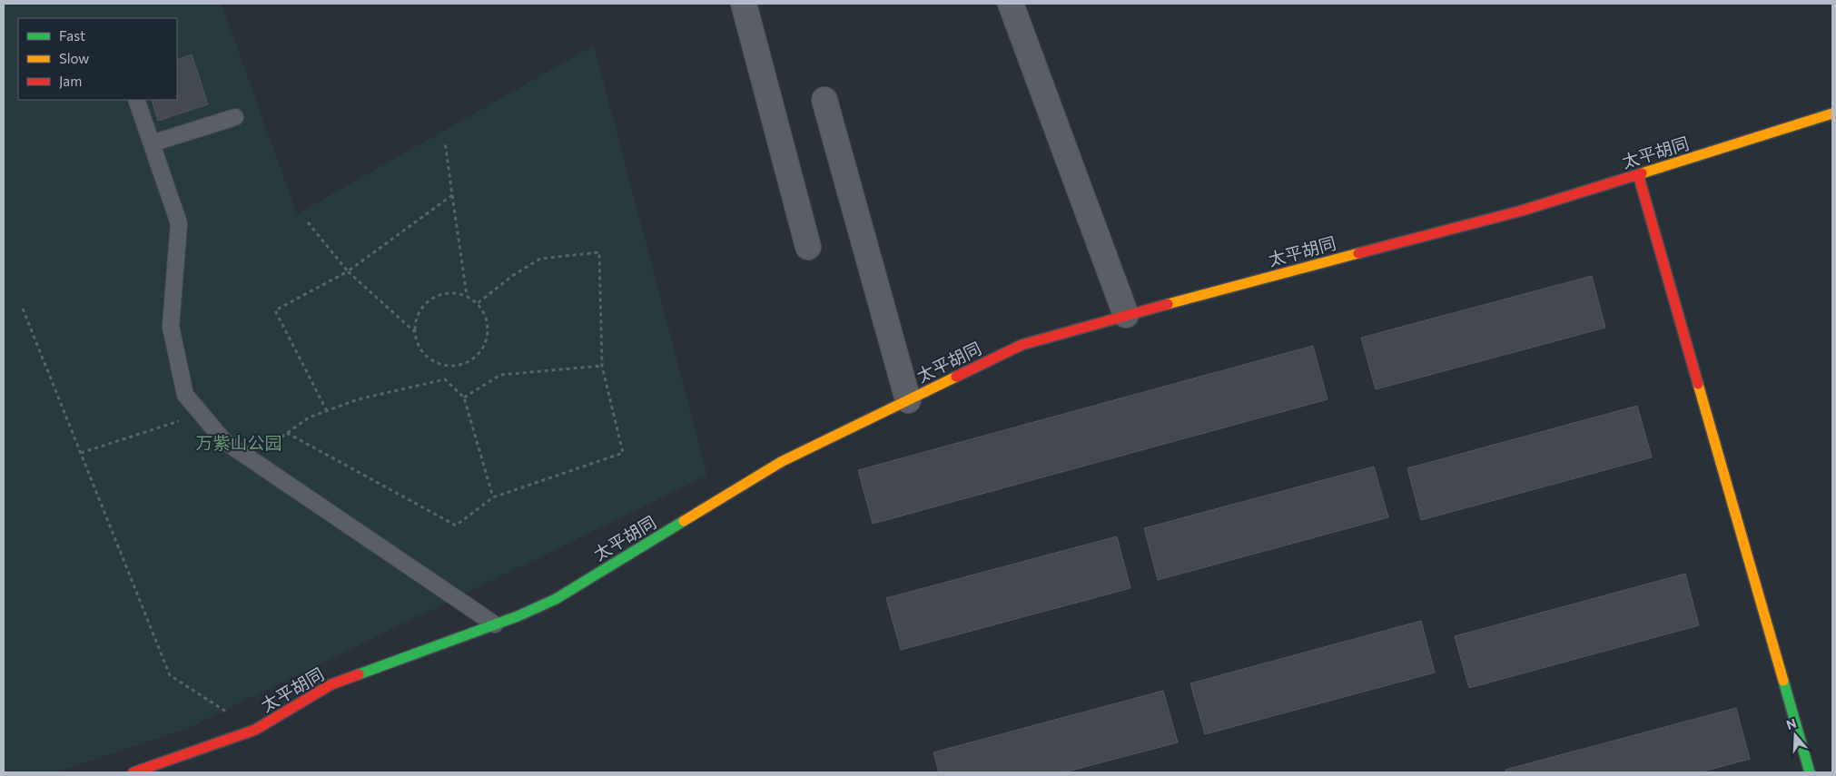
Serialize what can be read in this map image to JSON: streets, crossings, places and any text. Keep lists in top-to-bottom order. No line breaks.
{"streets":{"street":["太平胡同"]},"parks":["万紫山公园"],"legend":["Fast","Slow","Jam"],"north":"top"}
